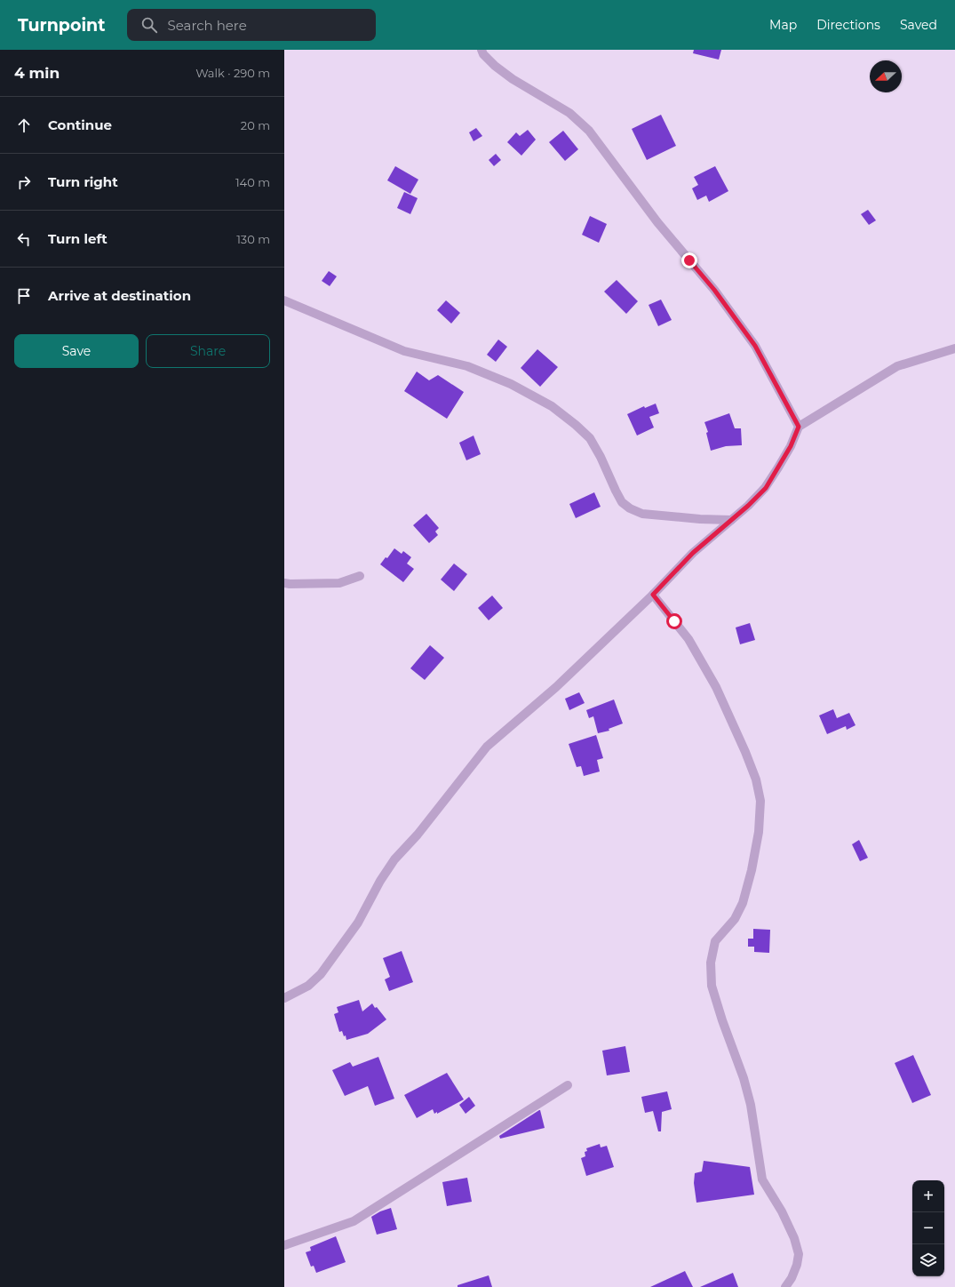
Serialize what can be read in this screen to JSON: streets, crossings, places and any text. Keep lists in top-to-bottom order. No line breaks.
{"north":"left","page":{"header":"Turnpoint","search":"Search here","nav":["Map","Directions","Saved"],"heading":["4 min","Walk · 290 m"],"list":[["Continue","20 m"],["Turn right","140 m"],["Turn left","130 m"],"Arrive at destination"],"buttons":["Save","Share"],"map_buttons":["+","−"]}}
